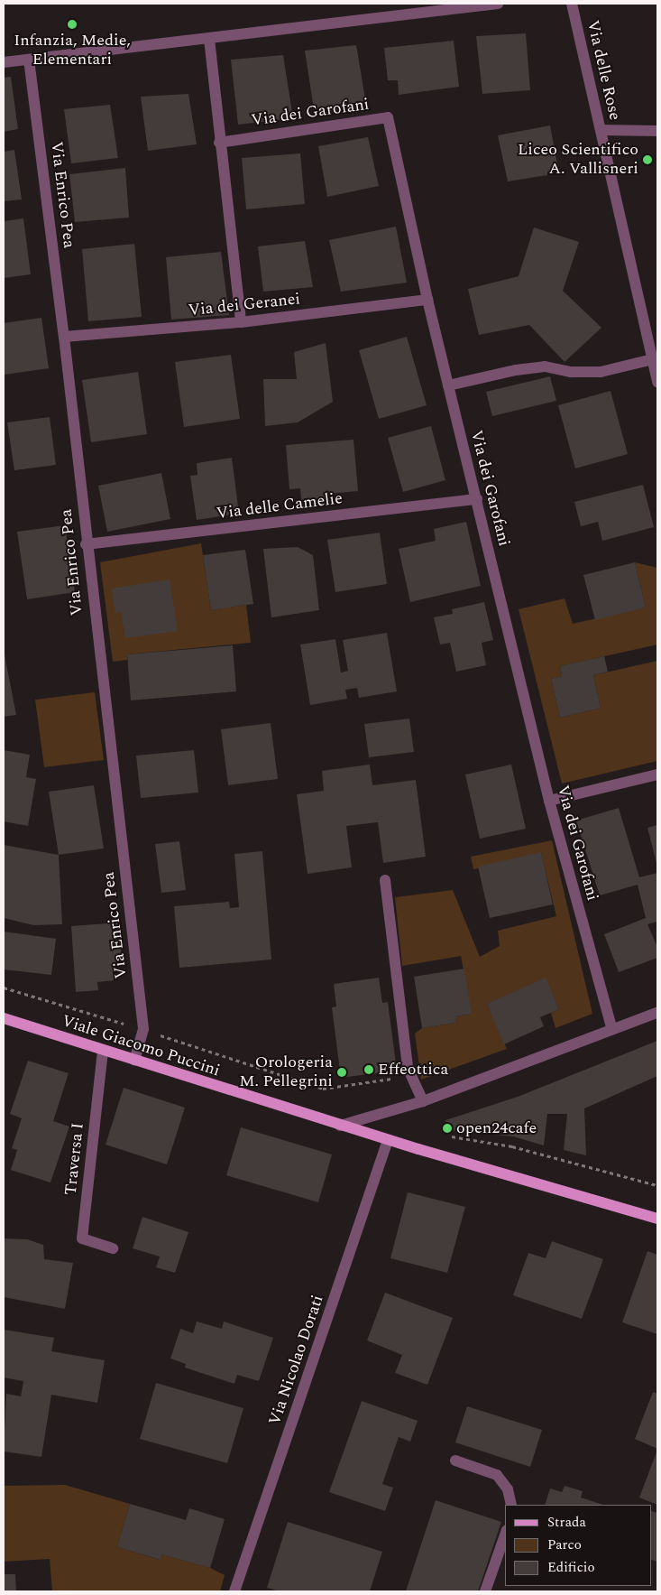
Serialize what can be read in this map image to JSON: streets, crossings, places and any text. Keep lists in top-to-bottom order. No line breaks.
{"streets":{"main road":["Viale Giacomo Puccini"],"street":["Via delle Rose","Via dei Garofani","Via Enrico Pea","Via dei Geranei","Via delle Camelie","Traversa I","Via Nicolao Dorati"]},"crossings":[["Via dei Garofani","Via dei Geranei"],["Via dei Garofani","Via delle Camelie"],["Via Enrico Pea","Via dei Geranei"],["Via Enrico Pea","Via delle Camelie"],["Via Enrico Pea","Viale Giacomo Puccini"],["Viale Giacomo Puccini","Traversa I"],["Viale Giacomo Puccini","Via Nicolao Dorati"]],"places":["Infanzia, Medie, Elementari","Liceo Scientifico A. Vallisneri","Effeottica","Orologeria M. Pellegrini","open24cafe"],"legend":["Strada","Parco","Edificio"]}
